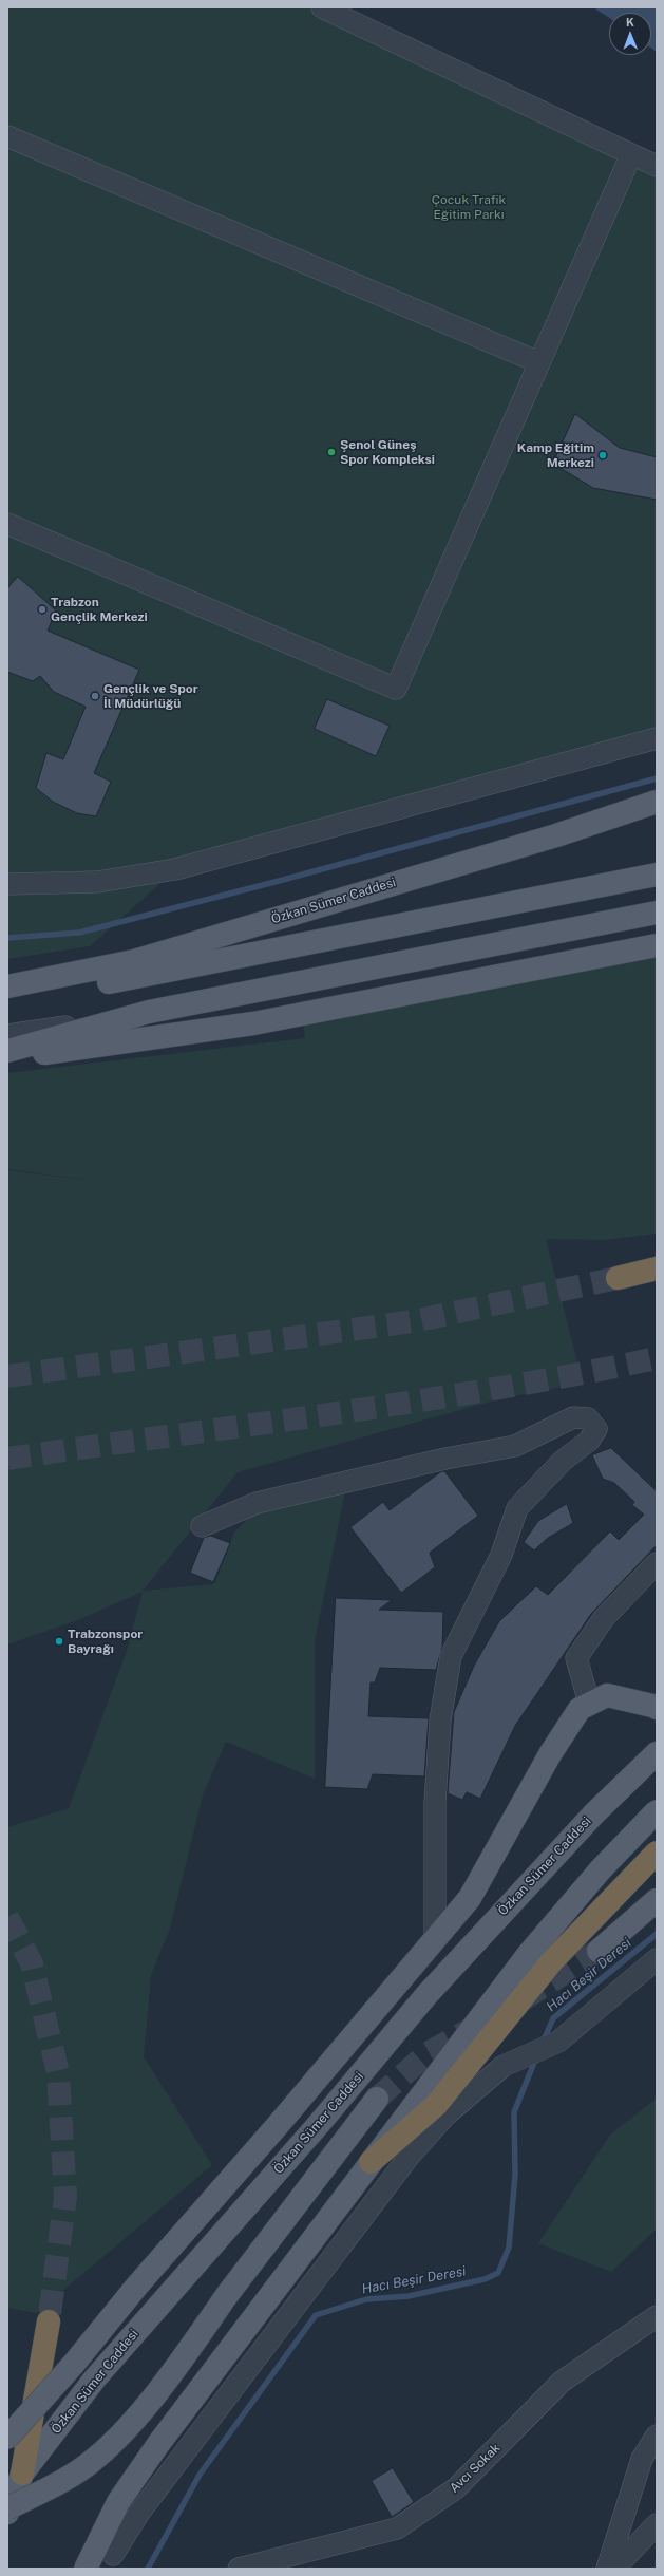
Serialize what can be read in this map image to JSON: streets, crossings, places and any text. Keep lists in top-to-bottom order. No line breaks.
{"streets":{"main road":["Özkan Sümer Caddesi"],"street":["Avcı Sokak"]},"water":["Hacı Beşir Deresi"],"parks":["Çocuk Trafik Eğitim Parkı"],"places":["Şenol Güneş Spor Kompleksi","Kamp Eğitim Merkezi","Trabzon Gençlik Merkezi","Gençlik ve Spor İl Müdürlüğü","Trabzonspor Bayrağı"],"north":"top"}
